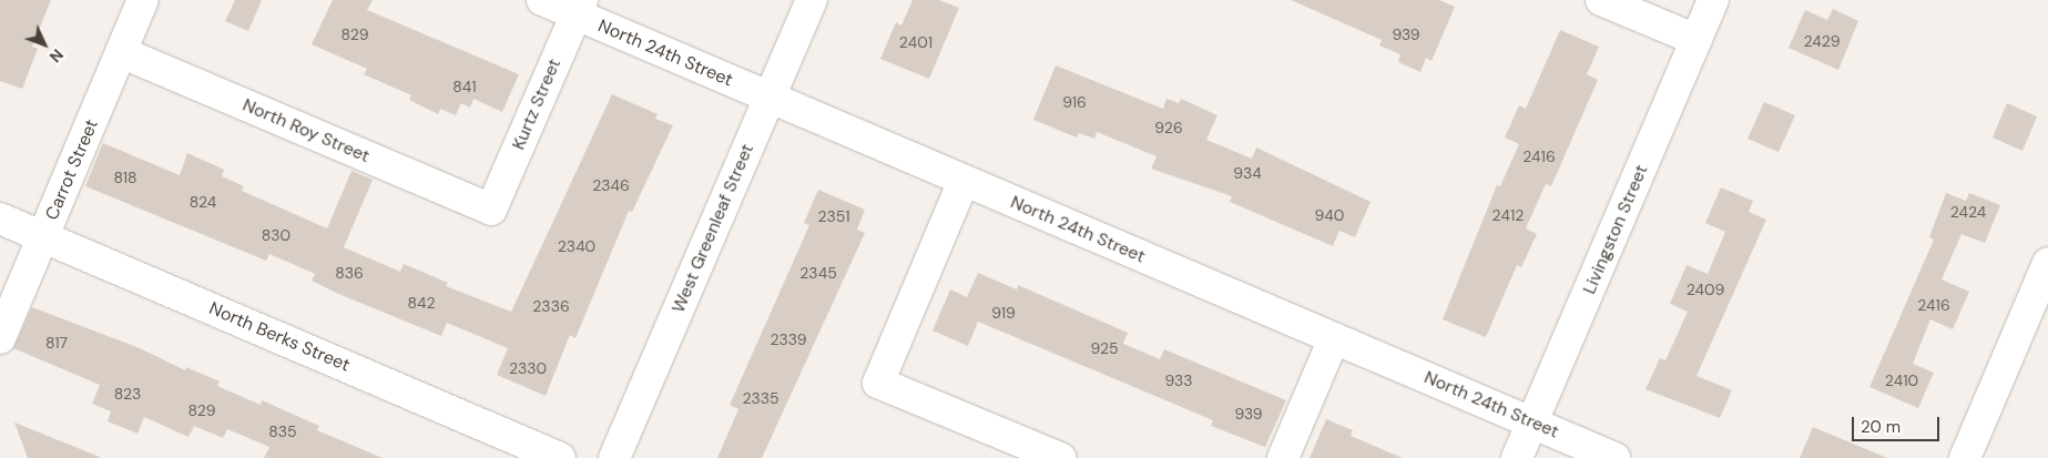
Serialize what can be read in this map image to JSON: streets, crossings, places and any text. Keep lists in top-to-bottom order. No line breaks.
{"streets":{"street":["North 24th Street","Kurtz Street","North Roy Street","Carrot Street","West Greenleaf Street","Livingston Street","North Berks Street"]},"crossings":[["North 24th Street","Kurtz Street"],["North 24th Street","West Greenleaf Street"],["North 24th Street","Livingston Street"],["Kurtz Street","North Roy Street"],["North Roy Street","Carrot Street"],["Carrot Street","North Berks Street"]],"house_numbers":["829","939","2429","2401","841","916","926","2416","934","818","2346","824","2424","940","2412","2351","830","2340","836","2345","2409","842","2416","2336","919","2339","817","925","2330","933","2410","823","2335","829","939","835"],"scale_bar":"20 m","north":"bottom right"}
